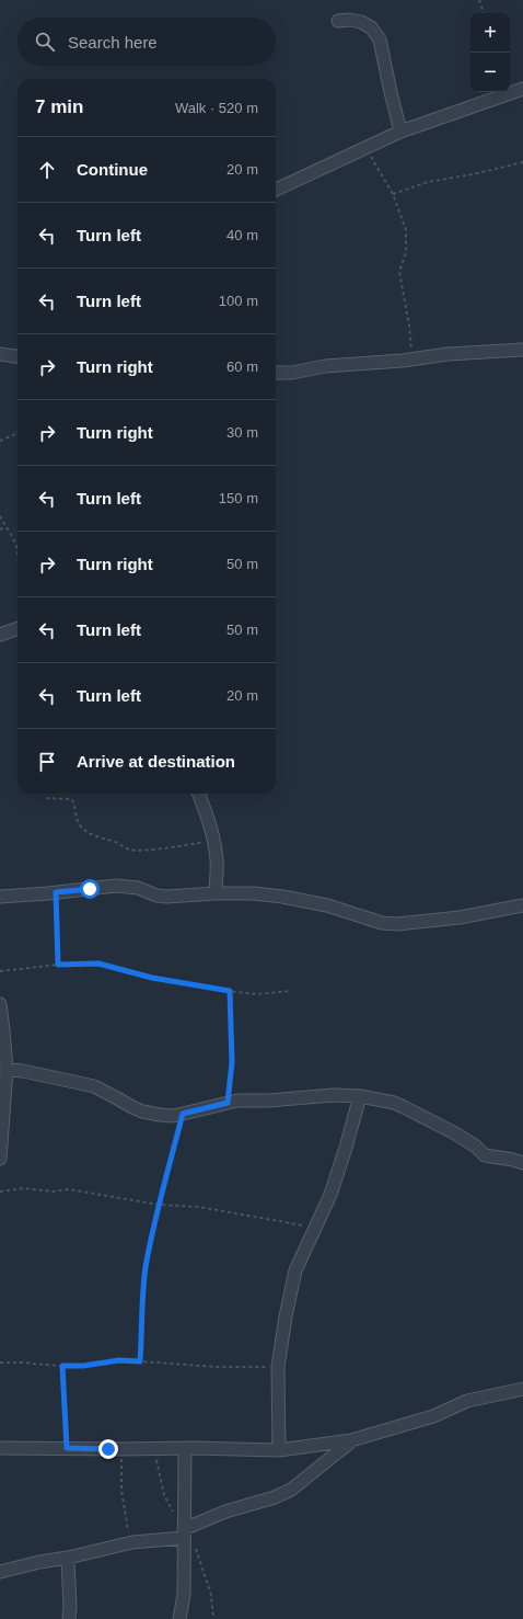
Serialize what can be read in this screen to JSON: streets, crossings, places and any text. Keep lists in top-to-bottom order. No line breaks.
{"page":{"map_buttons":["+","−"],"search":"Search here","heading":["7 min","Walk · 520 m"],"list":[["Continue","20 m"],["Turn left","40 m"],["Turn left","100 m"],["Turn right","60 m"],["Turn right","30 m"],["Turn left","150 m"],["Turn right","50 m"],["Turn left","50 m"],["Turn left","20 m"],"Arrive at destination"]}}
